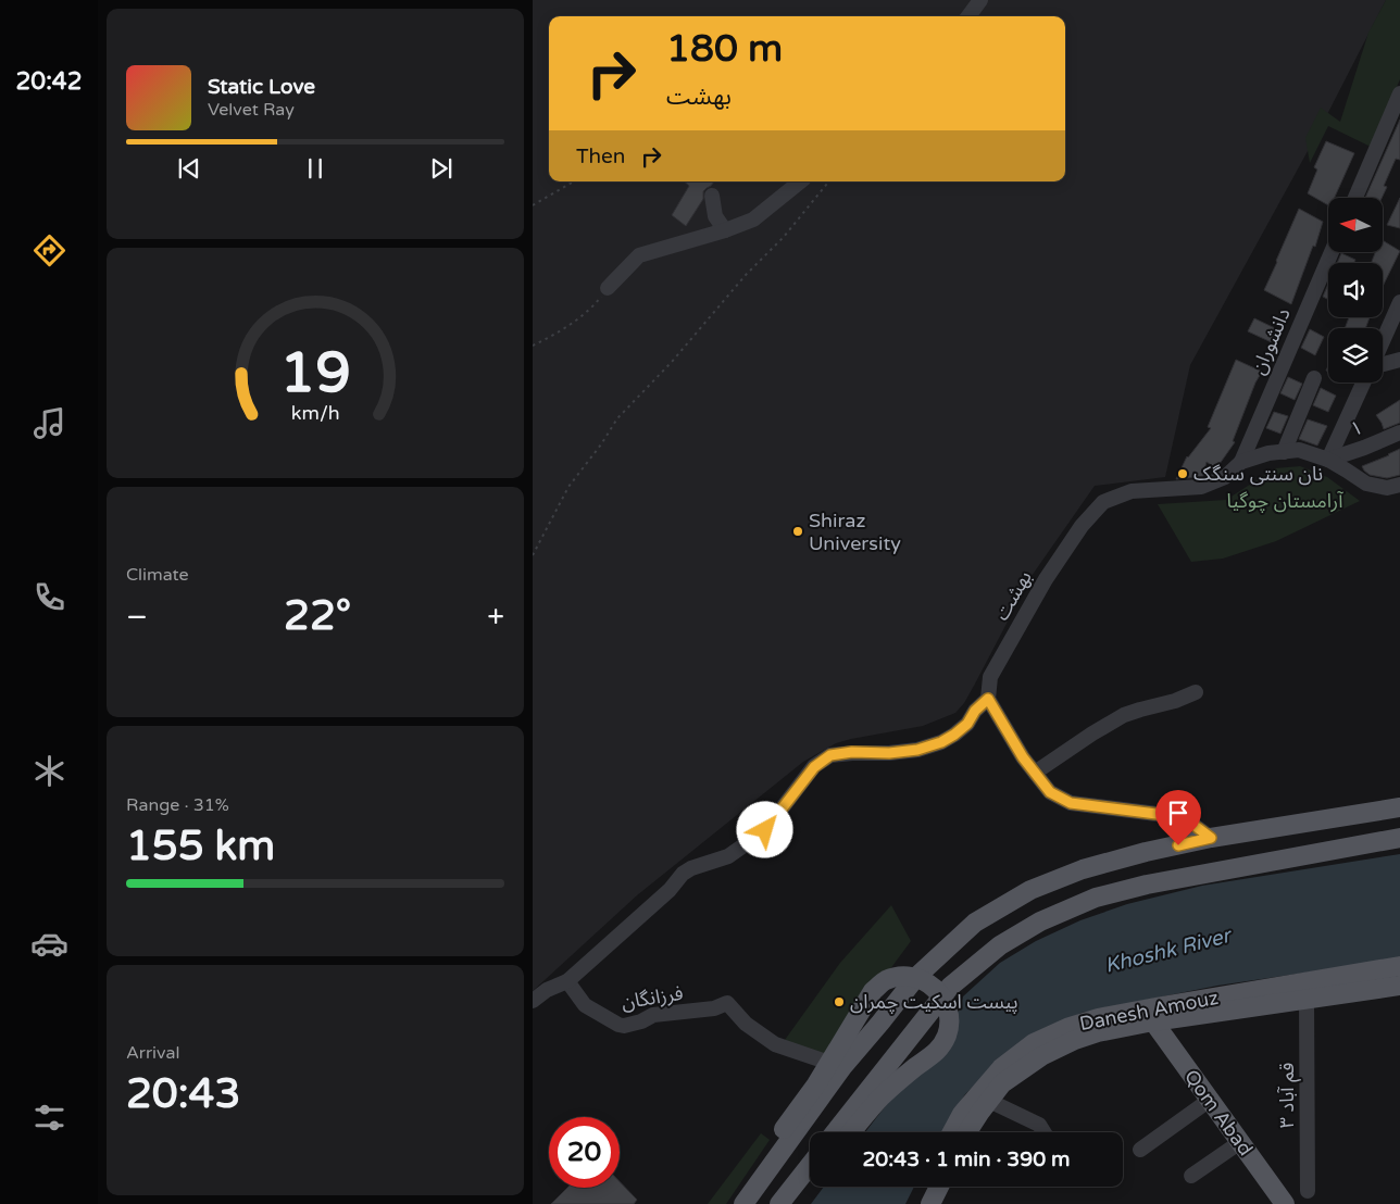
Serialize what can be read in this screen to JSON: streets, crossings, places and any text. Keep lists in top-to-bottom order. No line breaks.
{"streets":{"main road":["Danesh Amouz","Qom Abad"],"street":["دانشوران","۱","بهشت","فرزانگان","۳ قم آباد"]},"crossings":[["دانشوران","بهشت"],["۱","بهشت"],["Danesh Amouz","۳ قم آباد"],["Danesh Amouz","Qom Abad"]],"water":["Khoshk River"],"parks":["آرامستان چوگیا"],"places":["نان سنتی سنگک","Shiraz University","پیست اسکیت چمران"],"north":"left","page":{"tabs":"20:42","turn":["180 m","بهشت"],"song":["Static Love","Velvet Ray"],"then":"Then","tile":["Climate",["Range · 31%","155 km"],["Arrival","20:43"]],"heat":["−","22°","+"],"limit":"20","trip":"20:43 · 1 min · 390 m","gauge":["19","km/h"]}}
